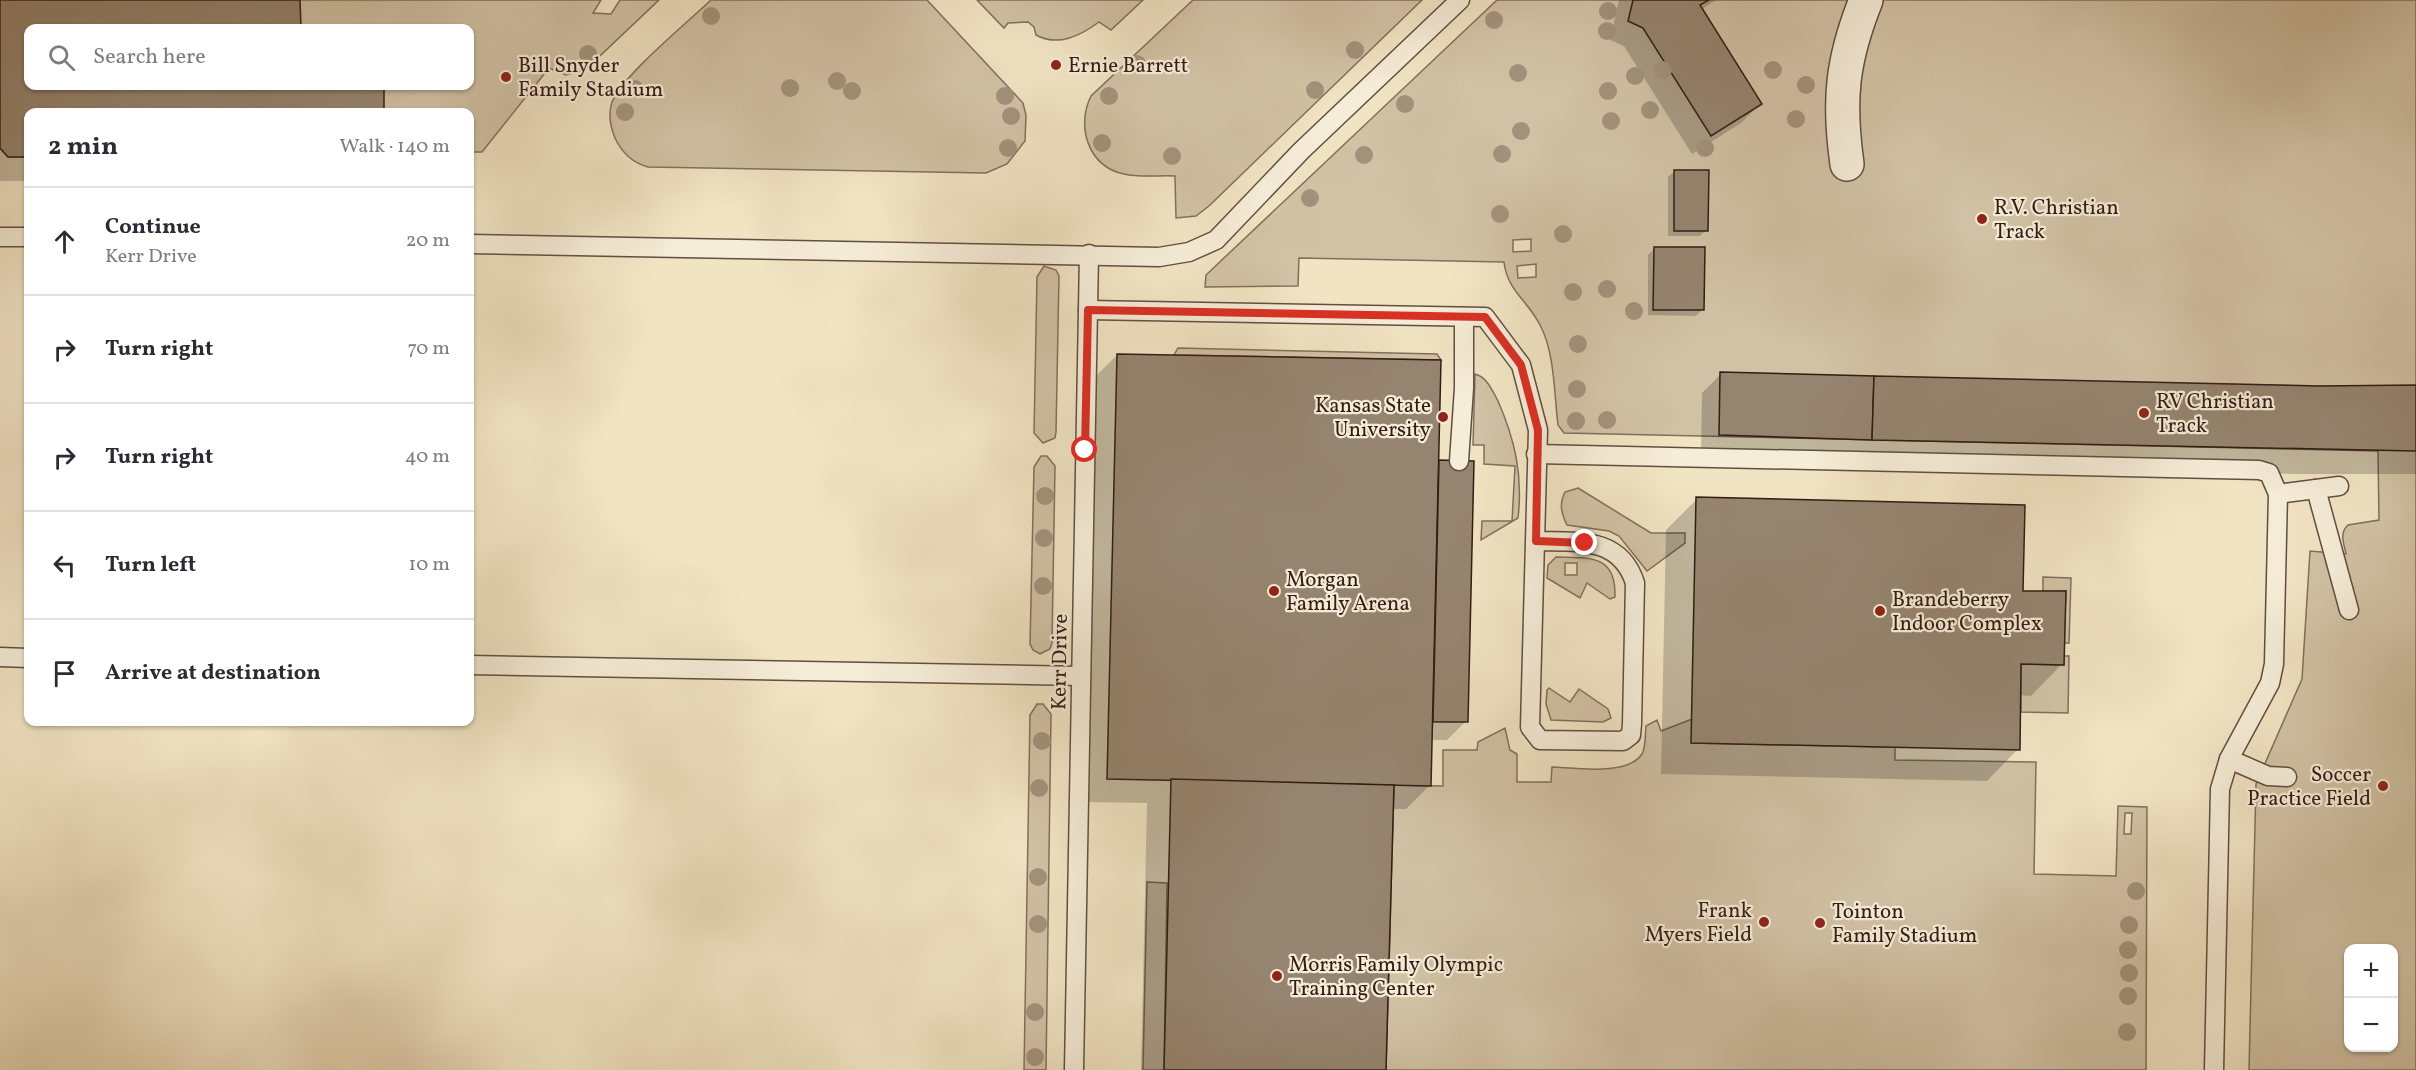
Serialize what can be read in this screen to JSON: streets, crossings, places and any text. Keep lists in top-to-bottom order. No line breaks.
{"streets":{"lane":["Kerr Drive"]},"places":["Ernie Barrett","Bill Snyder Family Stadium","R.V. Christian Track","RV Christian Track","Kansas State University","Morgan Family Arena","Brandeberry Indoor Complex","Soccer Practice Field","Frank Myers Field","Tointon Family Stadium","Morris Family Olympic Training Center"],"page":{"search":"Search here","heading":["2 min","Walk · 140 m"],"list":[["Continue","Kerr Drive","20 m"],["Turn right","70 m"],["Turn right","40 m"],["Turn left","10 m"],"Arrive at destination"],"map_buttons":["+","−"]}}
